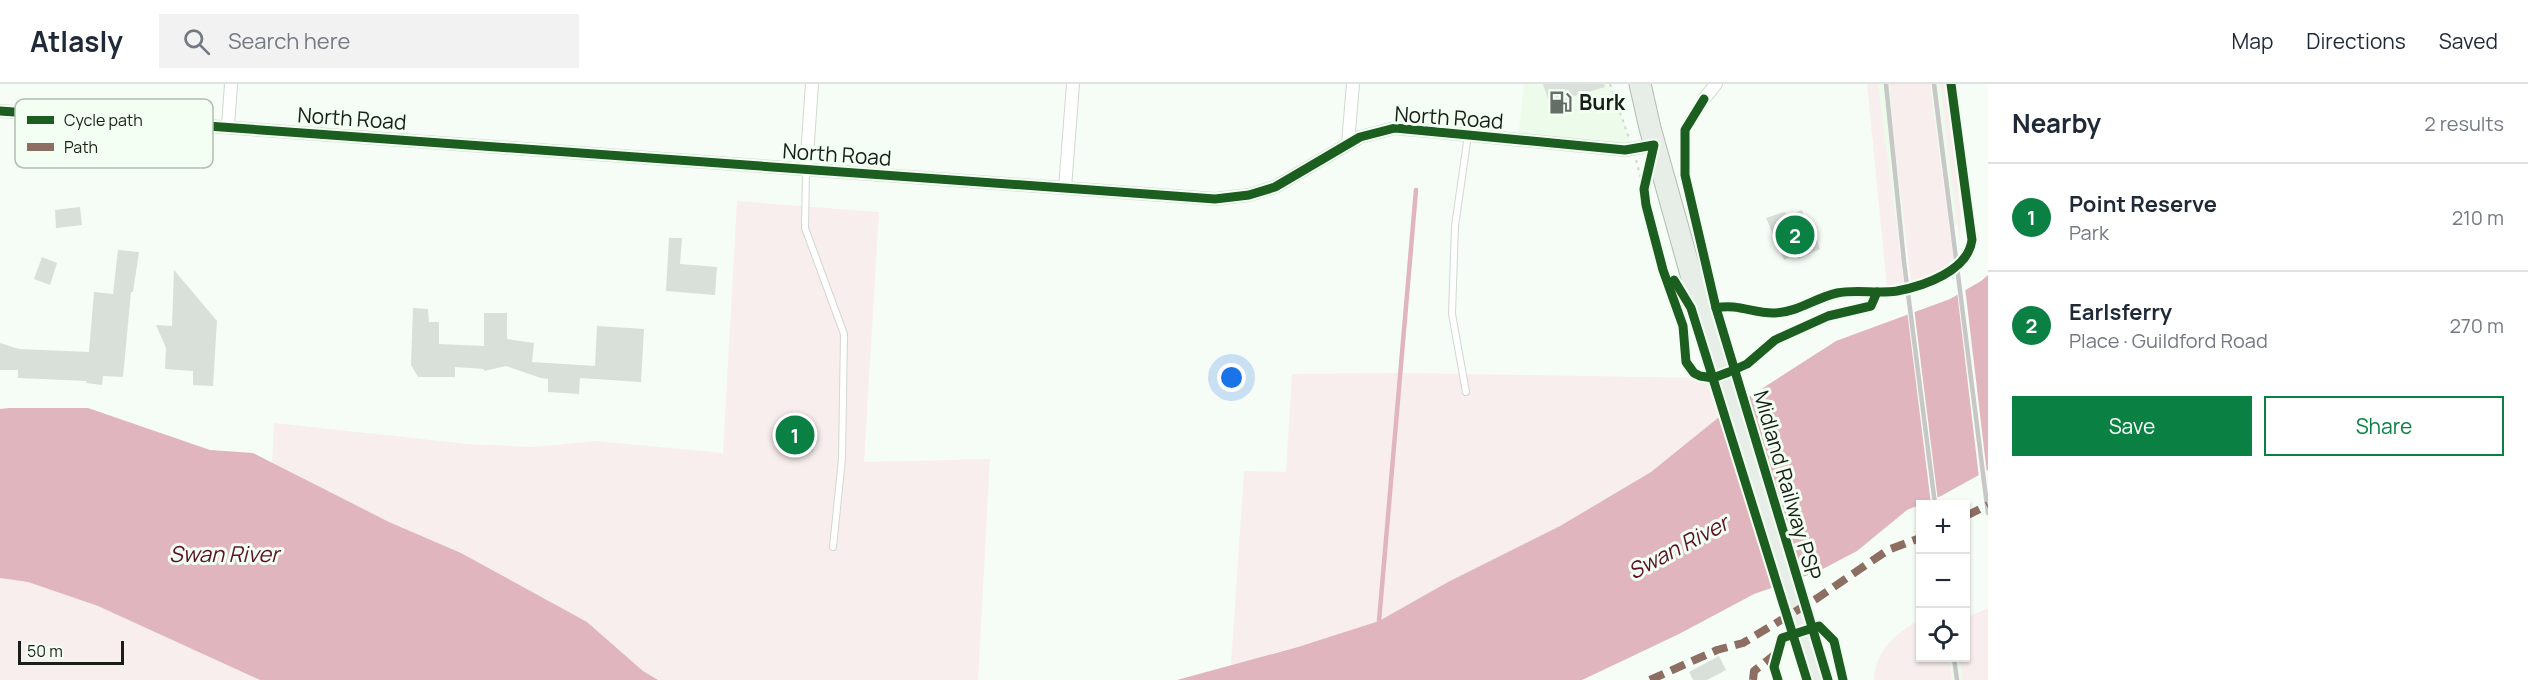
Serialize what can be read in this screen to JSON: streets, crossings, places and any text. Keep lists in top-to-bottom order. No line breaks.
{"streets":{"street":["North Road"],"cycle path":["Midland Railway PSP"]},"water":["Swan River"],"places":{"fuel station":["Burk"]},"legend":["Cycle path","Path"],"scale_bar":"50 m","page":{"header":"Atlasly","search":"Search here","nav":["Map","Directions","Saved"],"heading":["Nearby","2 results"],"list":[{"mark":"1","name":"Point Reserve","note":"Park","value":"210 m"},{"mark":"2","name":"Earlsferry","note":"Place · Guildford Road","value":"270 m"}],"pins":["2","1"],"buttons":["Save","Share"],"map_buttons":["+","−"],"scale":"50 m"}}
